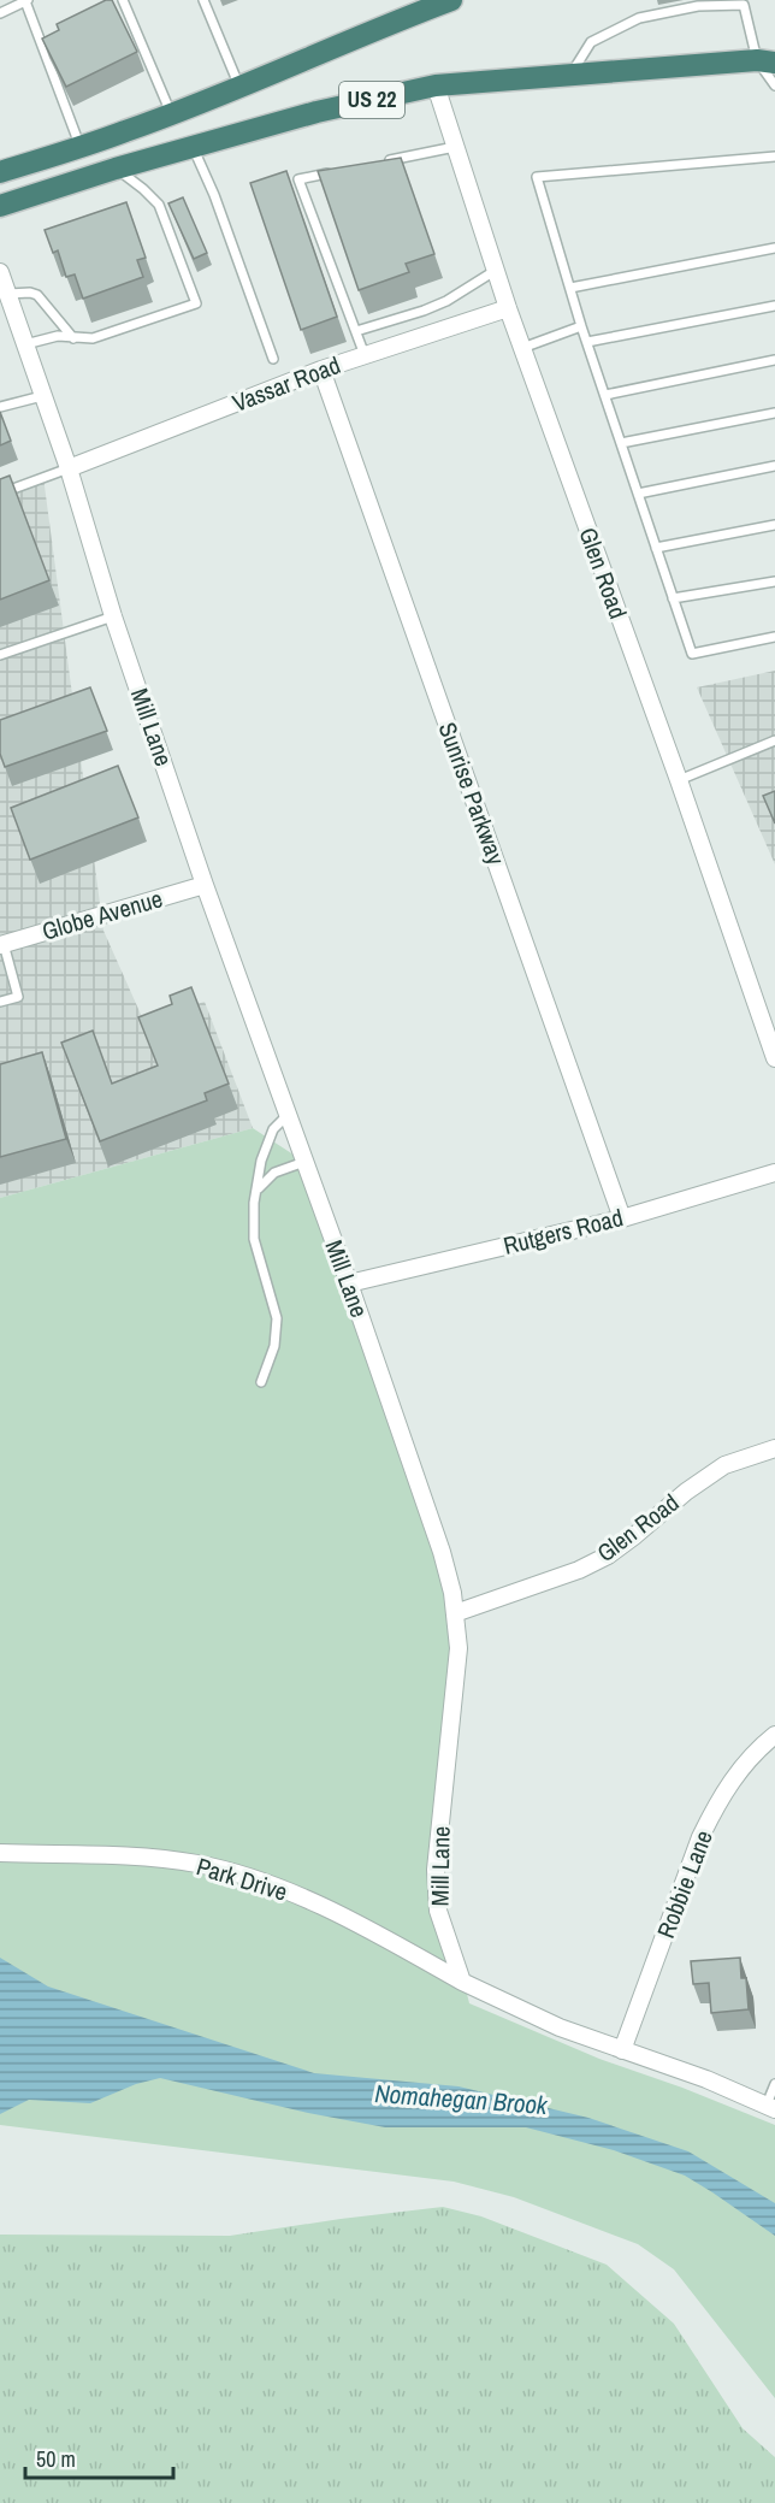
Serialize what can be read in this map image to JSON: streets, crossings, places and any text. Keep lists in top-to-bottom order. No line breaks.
{"streets":{"highway":["US 22"],"street":["Vassar Road","Glen Road","Mill Lane","Sunrise Parkway","Globe Avenue","Rutgers Road","Park Drive","Robbie Lane"]},"crossings":[["US 22","Glen Road"],["Vassar Road","Glen Road"],["Vassar Road","Mill Lane"],["Vassar Road","Sunrise Parkway"],["Glen Road","Mill Lane"],["Mill Lane","Globe Avenue"],["Mill Lane","Rutgers Road"],["Mill Lane","Park Drive"],["Sunrise Parkway","Rutgers Road"]],"water":["Nomahegan Brook"],"scale_bar":"50 m"}
